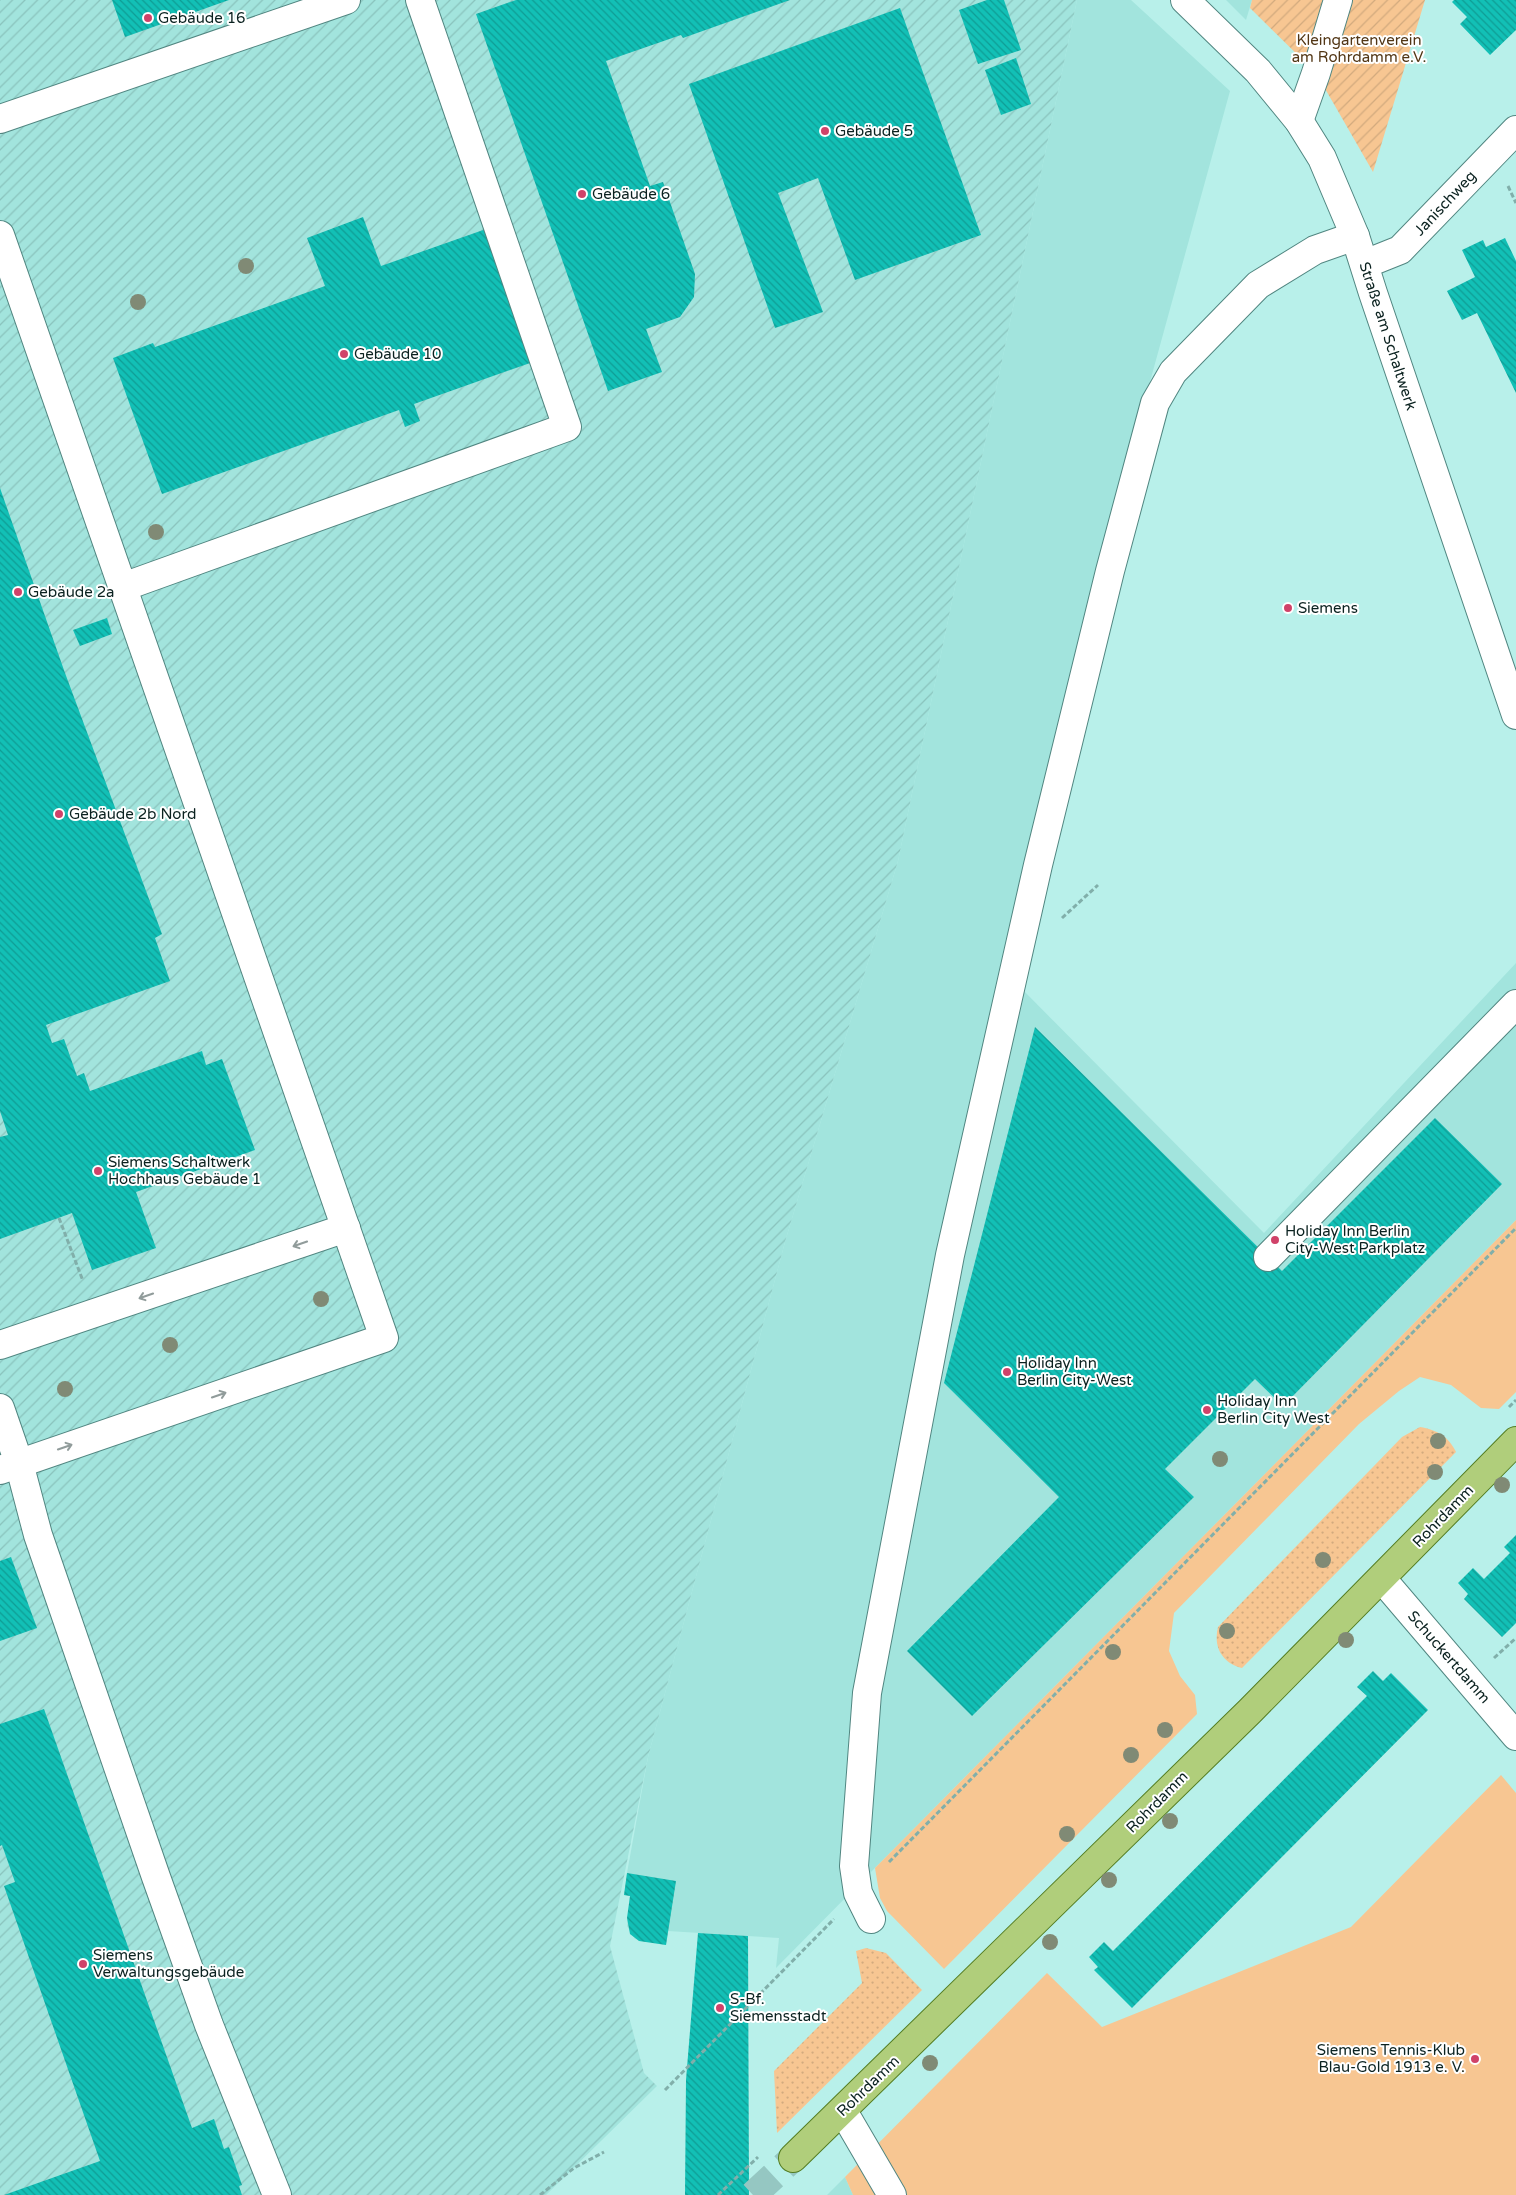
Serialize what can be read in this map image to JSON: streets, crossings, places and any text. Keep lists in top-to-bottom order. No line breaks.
{"streets":{"main road":["Rohrdamm"],"street":["Janischweg","Straße am Schaltwerk","Schuckertdamm"]},"crossings":[["Janischweg","Straße am Schaltwerk"],["Rohrdamm","Schuckertdamm"]],"parks":["Kleingartenverein am Rohrdamm e.V."],"places":["Gebäude 16","Gebäude 5","Gebäude 6","Gebäude 10","Gebäude 2a","Siemens","Gebäude 2b Nord","Siemens Schaltwerk Hochhaus Gebäude 1","Holiday Inn Berlin City-West Parkplatz","Holiday Inn Berlin City-West","Holiday Inn Berlin City West","Siemens Verwaltungsgebäude","S-Bf. Siemensstadt","Siemens Tennis-Klub Blau-Gold 1913 e. V."]}
